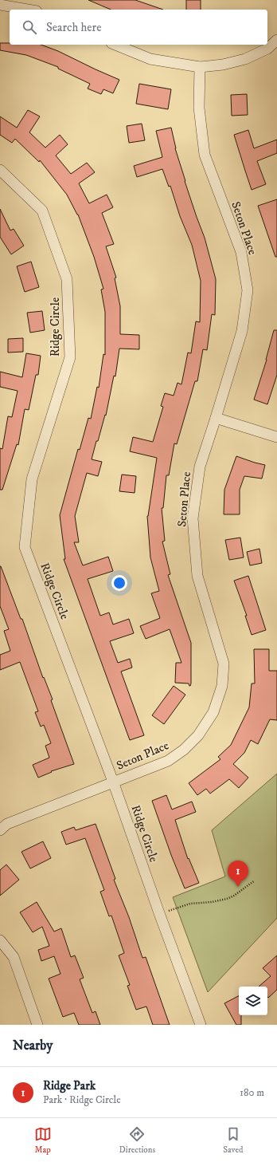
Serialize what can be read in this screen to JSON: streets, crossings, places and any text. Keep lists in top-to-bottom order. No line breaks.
{"streets":{"street":["Seton Place","Ridge Circle"]},"crossings":[["Seton Place","Ridge Circle"]],"page":{"search":"Search here","pins":"1","heading":"Nearby","list":[{"mark":"1","name":"Ridge Park","note":"Park · Ridge Circle","value":"180 m"}],"nav":["Map","Directions","Saved"]}}
